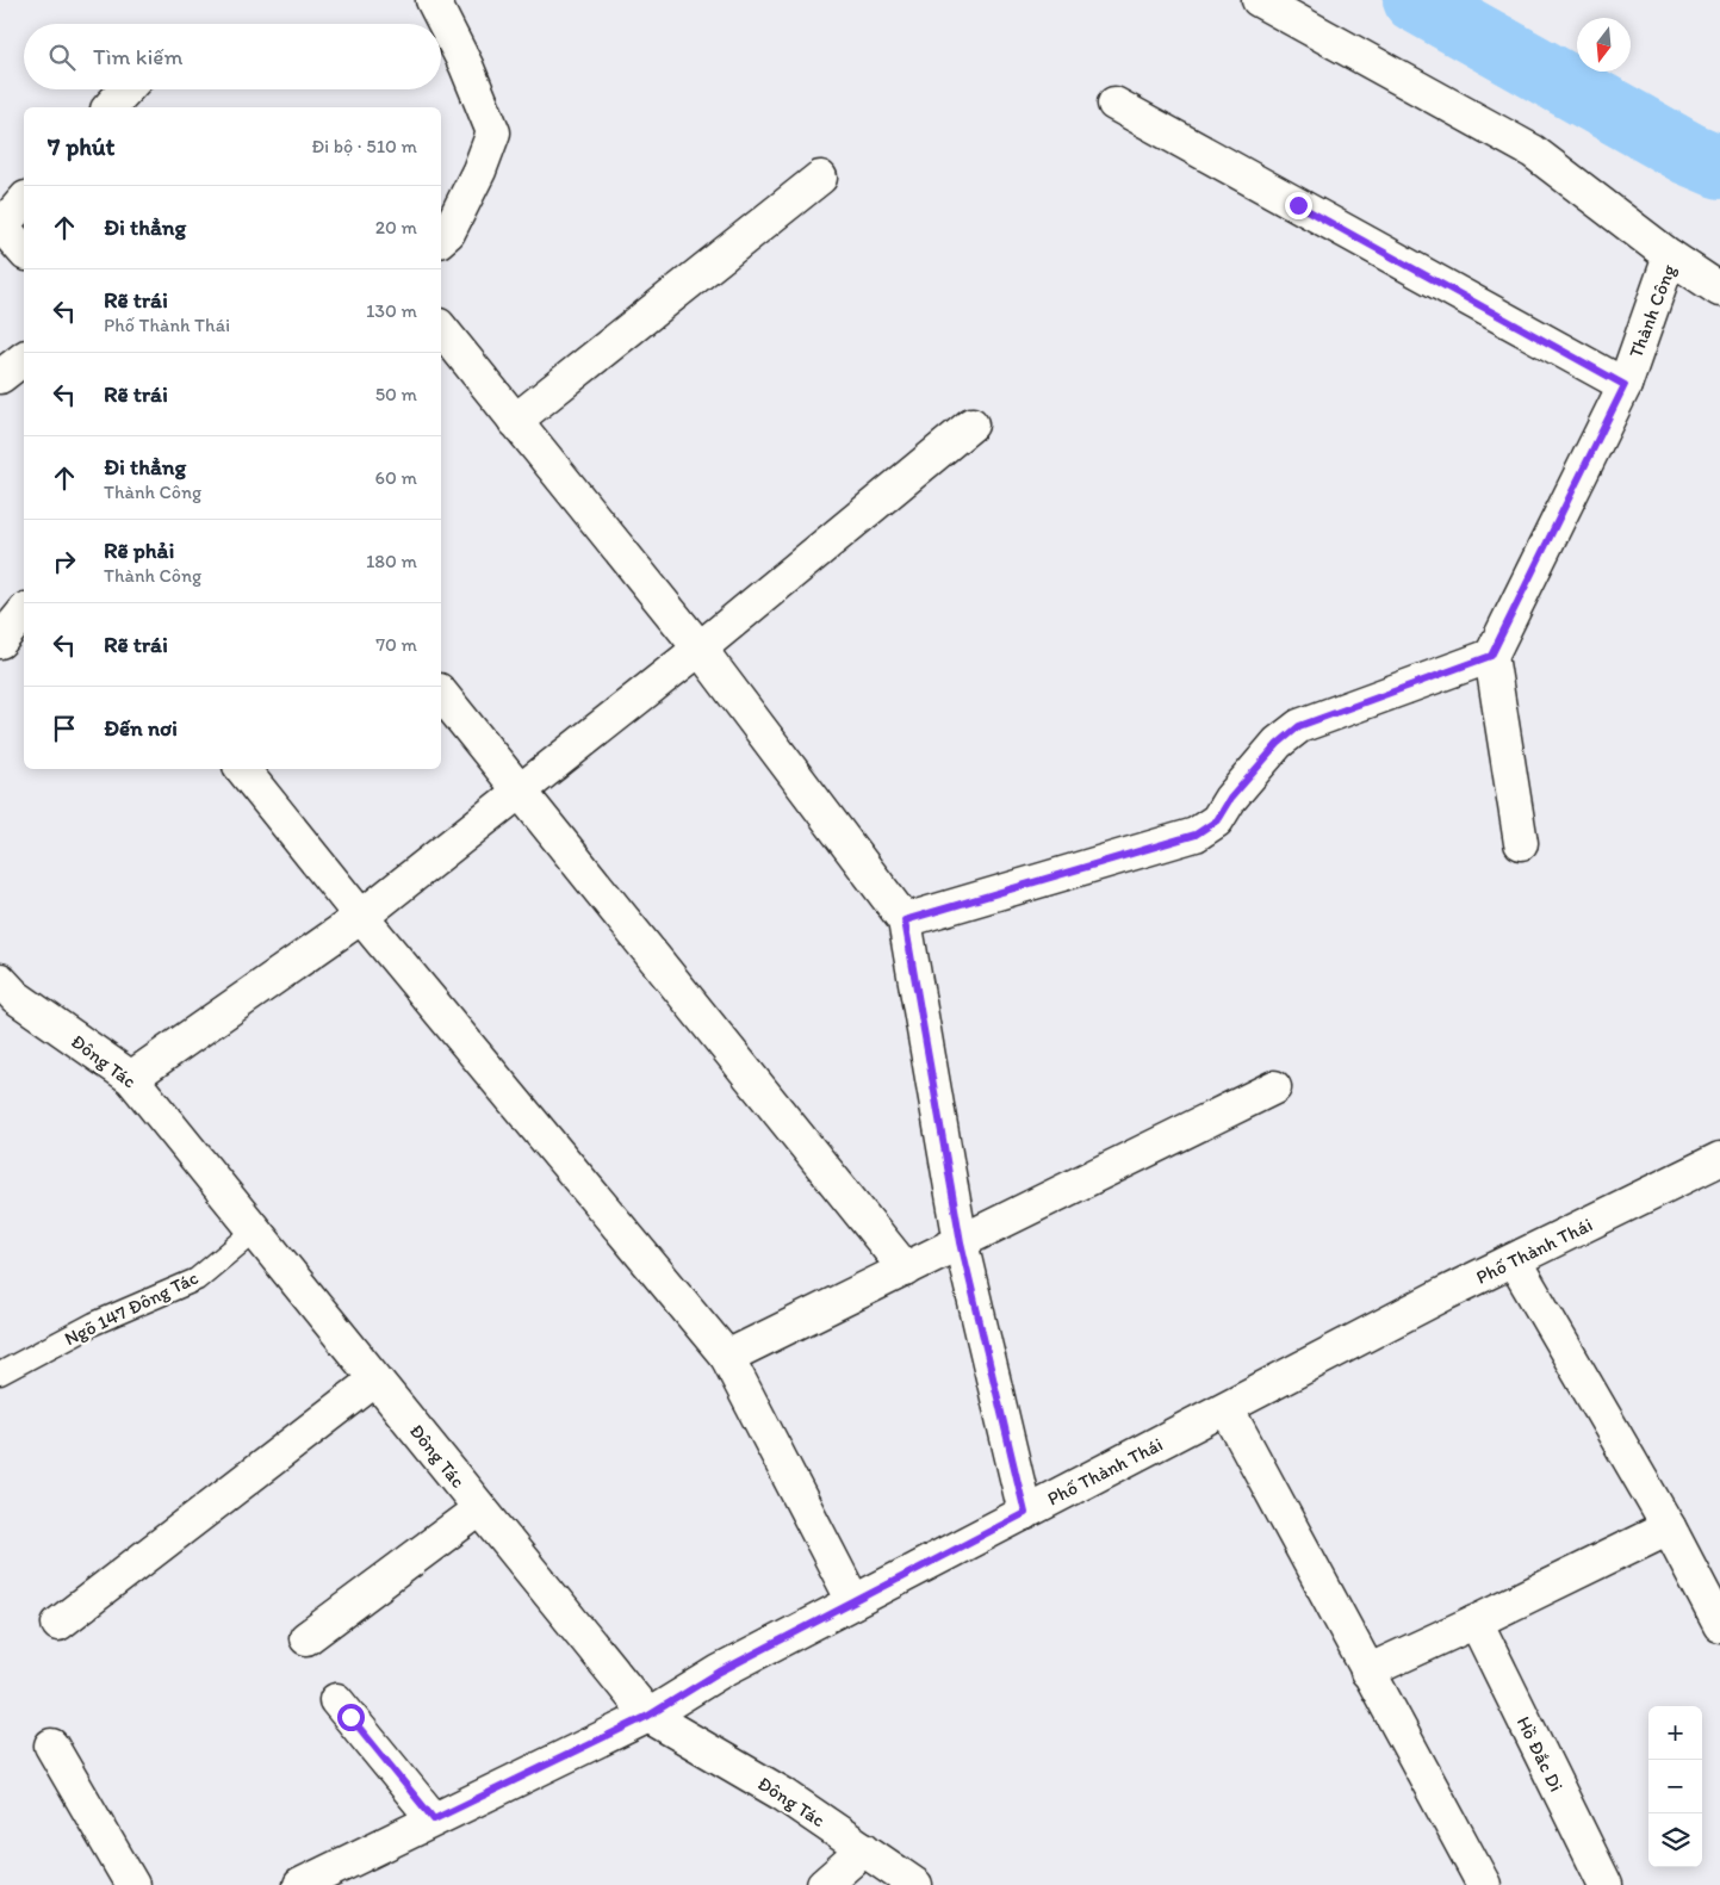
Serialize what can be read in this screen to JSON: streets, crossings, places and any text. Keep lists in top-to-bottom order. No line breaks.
{"streets":{"street":["Thành Công","Đông Tác","Phố Thành Thái","Hồ Đắc Di"],"lane":["Ngõ 147 Đông Tác"]},"crossings":[["Đông Tác","Phố Thành Thái"],["Đông Tác","Ngõ 147 Đông Tác"]],"north":"bottom","page":{"search":"Tìm kiếm","heading":["7 phút","Đi bộ · 510 m"],"list":[["Đi thẳng","20 m"],["Rẽ trái","Phố Thành Thái","130 m"],["Rẽ trái","50 m"],["Đi thẳng","Thành Công","60 m"],["Rẽ phải","Thành Công","180 m"],["Rẽ trái","70 m"],"Đến nơi"],"map_buttons":["+","−"]}}
